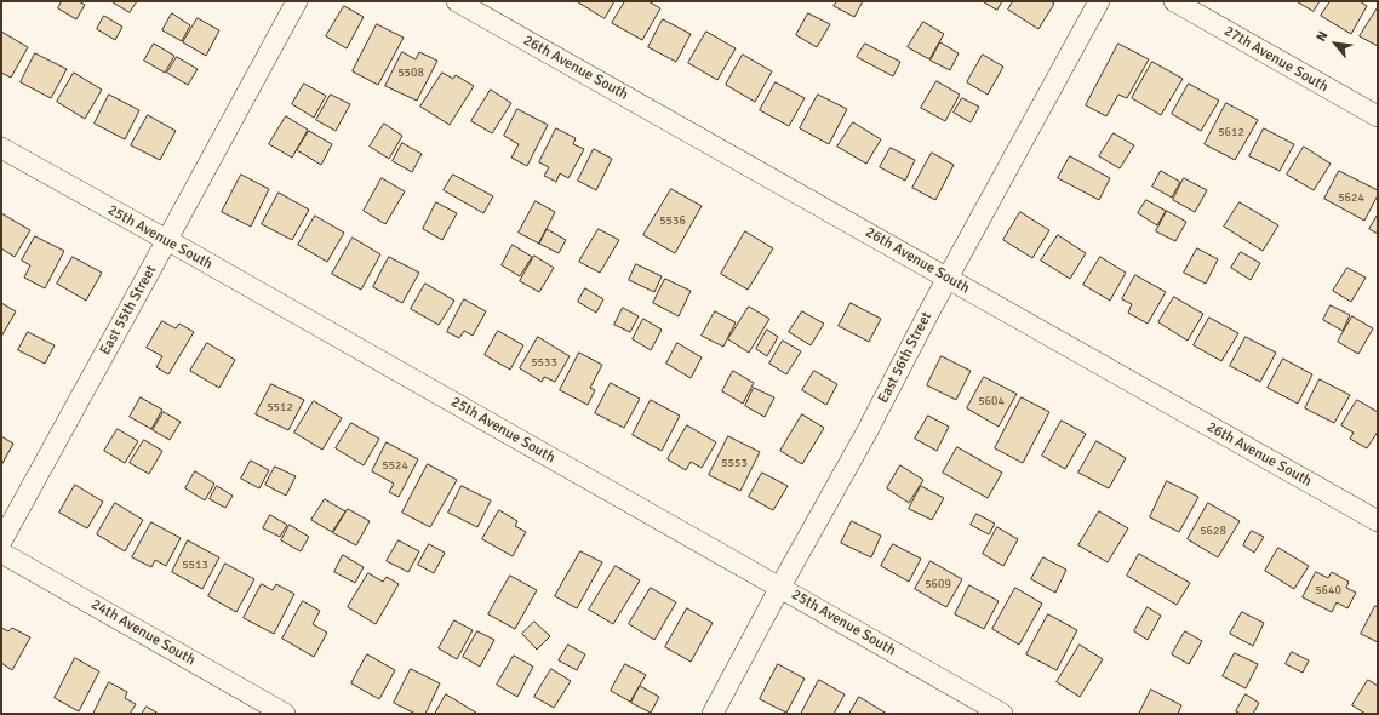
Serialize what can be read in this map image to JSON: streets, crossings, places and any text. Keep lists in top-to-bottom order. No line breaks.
{"streets":{"street":["27th Avenue South","26th Avenue South","25th Avenue South","East 55th Street","East 56th Street","24th Avenue South"]},"crossings":[["26th Avenue South","East 56th Street"],["25th Avenue South","East 55th Street"],["25th Avenue South","East 56th Street"]],"house_numbers":["5508","5612","5624","5536","5533","5604","5512","5553","5524","5628","5513","5609","5640"],"north":"top left"}
